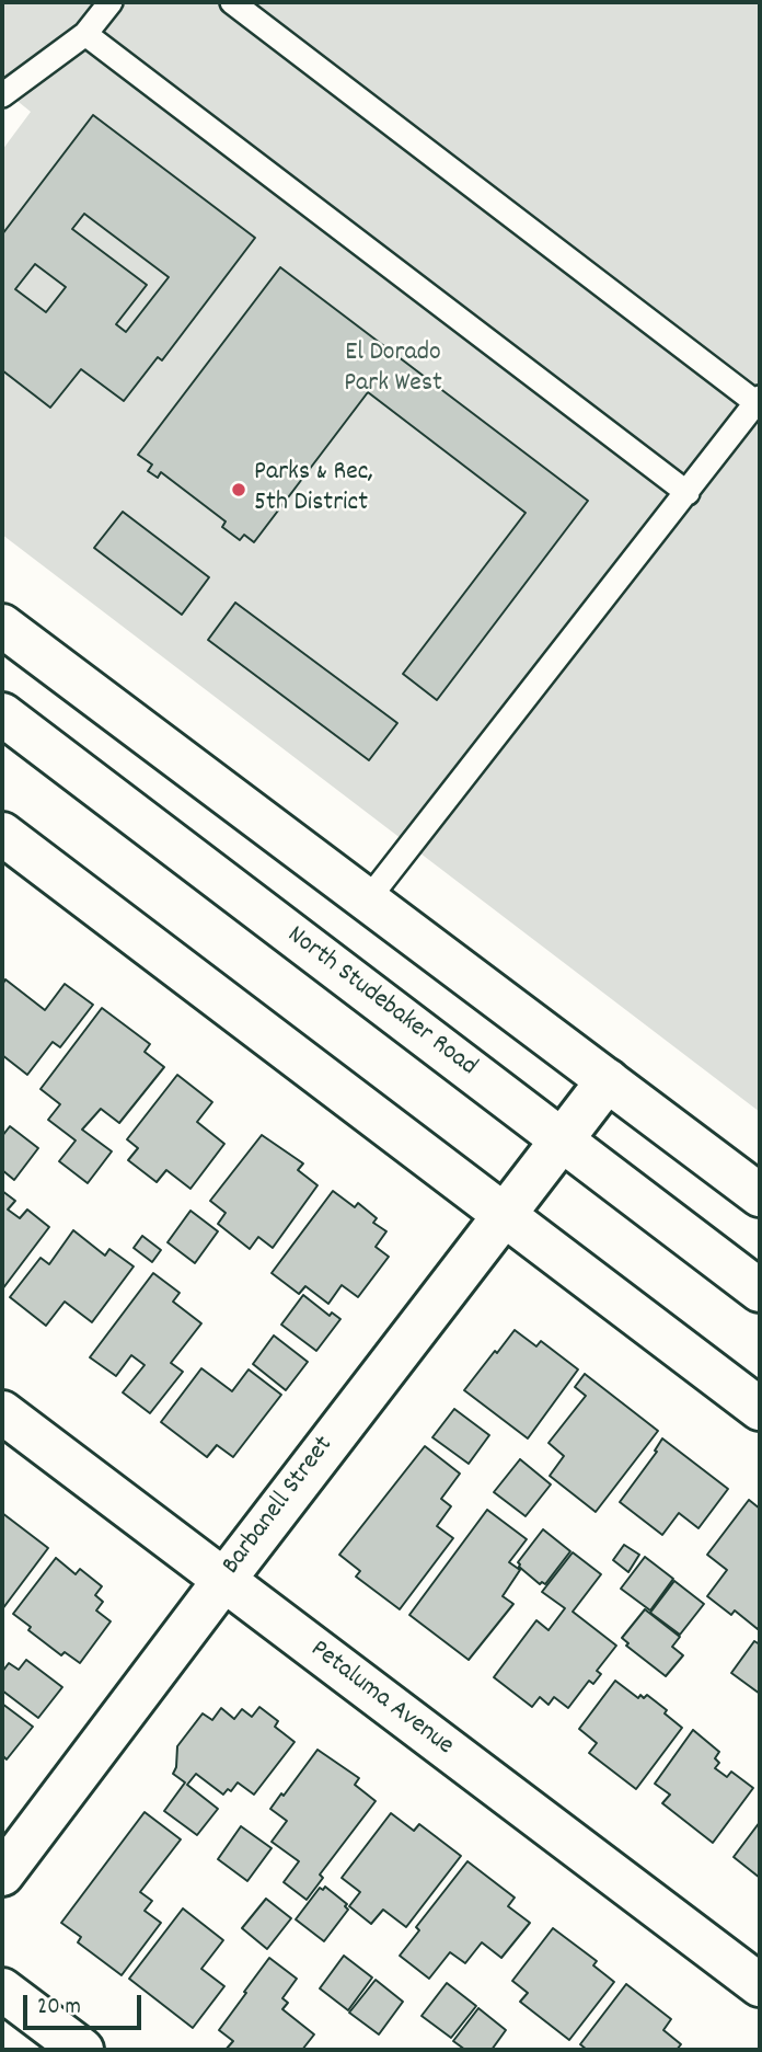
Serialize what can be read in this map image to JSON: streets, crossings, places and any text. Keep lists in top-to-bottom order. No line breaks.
{"streets":{"street":["North Studebaker Road","Barbanell Street","Petaluma Avenue"]},"crossings":[["North Studebaker Road","Barbanell Street"],["Barbanell Street","Petaluma Avenue"]],"parks":["El Dorado Park West"],"places":["Parks & Rec, 5th District"],"scale_bar":"20 m"}
